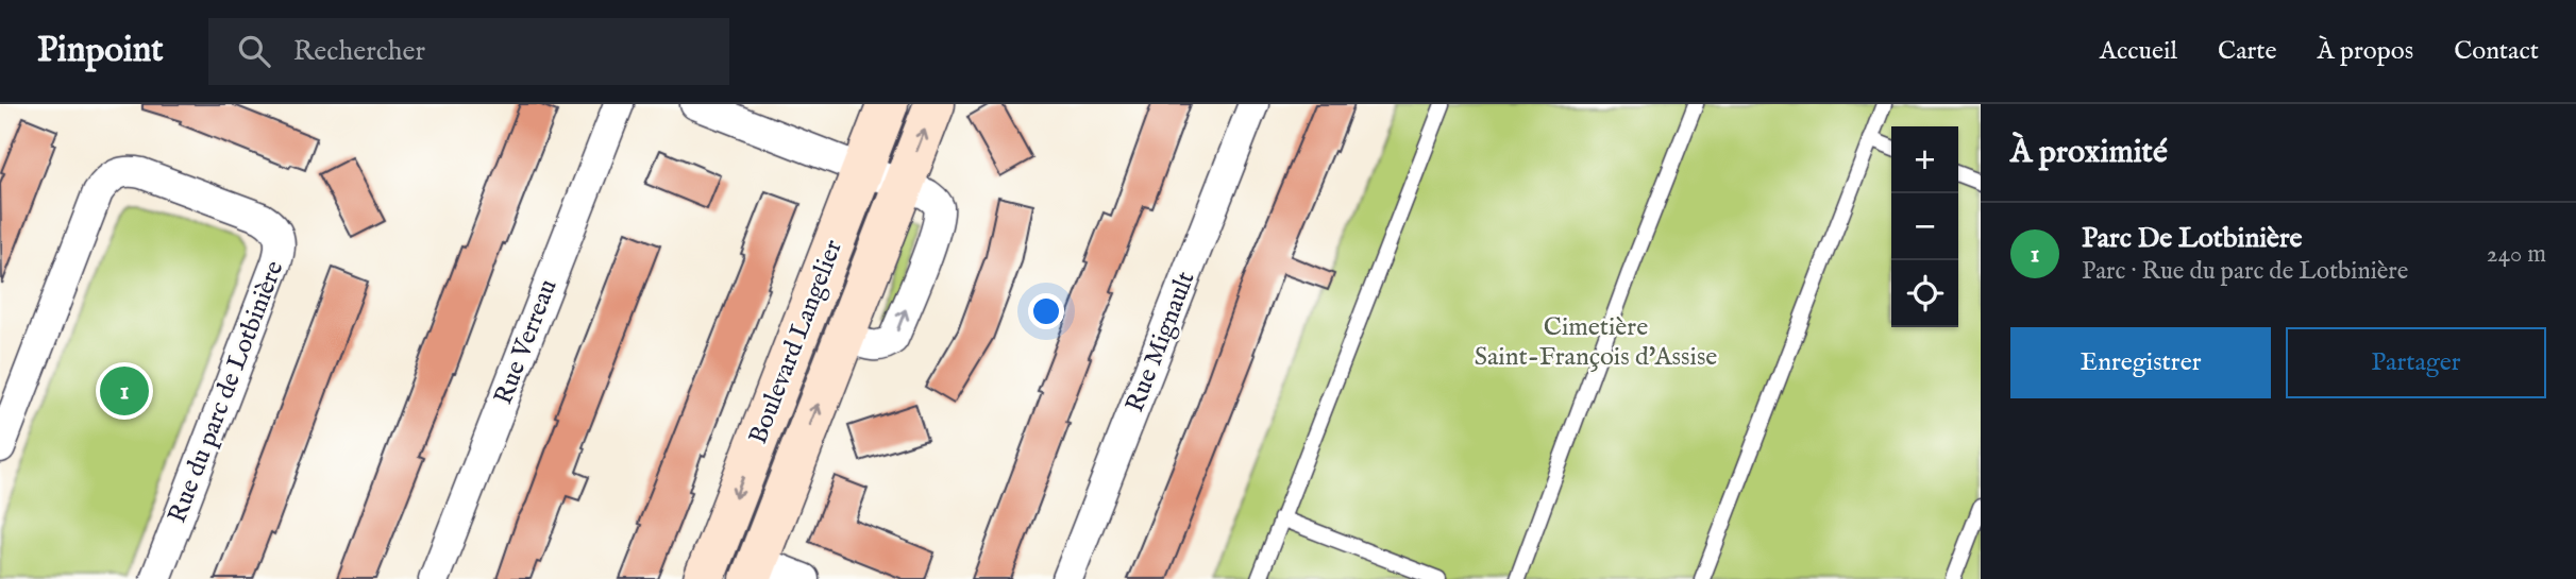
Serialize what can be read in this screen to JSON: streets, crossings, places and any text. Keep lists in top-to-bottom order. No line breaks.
{"streets":{"main road":["Boulevard Langelier"],"street":["Rue Verreau","Rue Mignault","Rue du parc de Lotbinière"]},"parks":["Cimetière Saint-François d'Assise"],"page":{"header":"Pinpoint","search":"Rechercher","nav":["Accueil","Carte","À propos","Contact"],"heading":"À proximité","map_buttons":["+","−"],"list":[{"mark":"1","name":"Parc De Lotbinière","note":"Parc · Rue du parc de Lotbinière","value":"240 m"}],"buttons":["Enregistrer","Partager"],"pins":"1"}}
